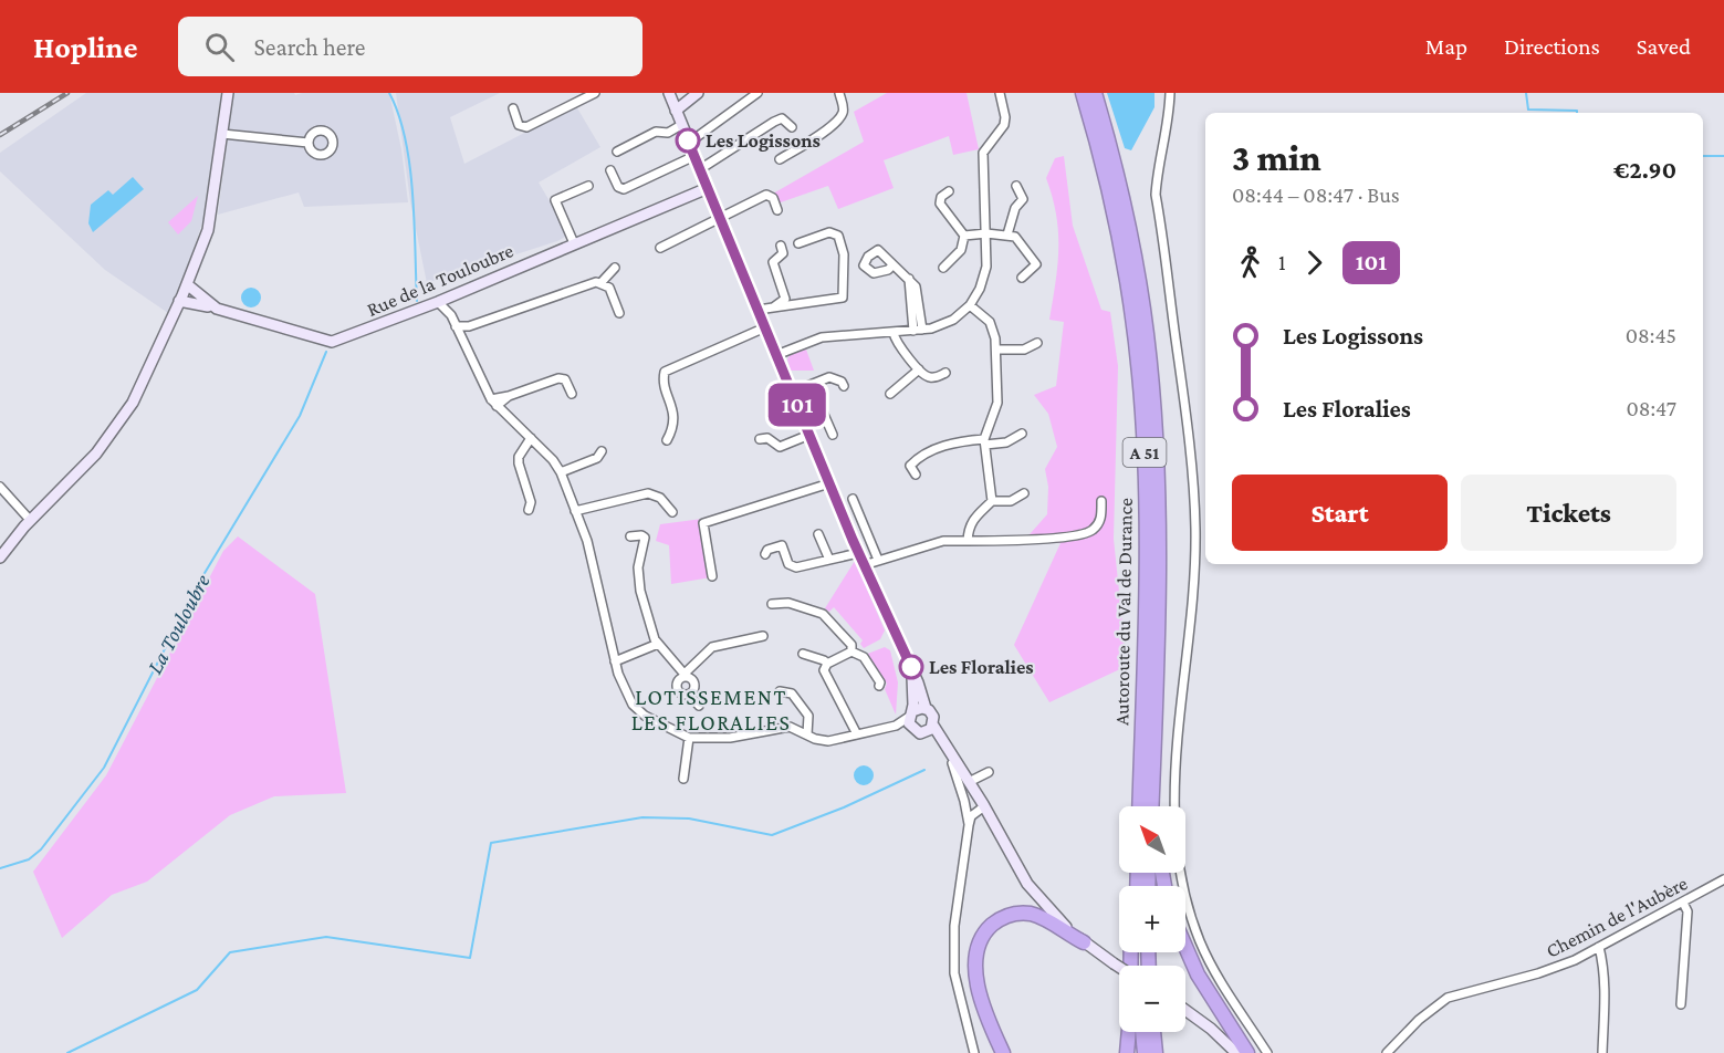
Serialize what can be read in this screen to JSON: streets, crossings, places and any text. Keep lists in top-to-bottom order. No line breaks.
{"streets":{"highway":["A 51","Autoroute du Val de Durance"],"main road":["Rue de la Touloubre"],"street":["Chemin de l'Aubère"]},"districts":["LOTISSEMENT LES FLORALIES"],"water":["La Touloubre"],"places":["Les Logissons","Les Floralies"],"lines":["bus line 101"],"north":"top left","page":{"header":"Hopline","search":"Search here","nav":["Map","Directions","Saved"],"on_map":"101","heading":["3 min","08:44 – 08:47 · Bus","€2.90"],"legs":["1","101"],"list":[{"name":"Les Logissons","value":"08:45"},{"name":"Les Floralies","value":"08:47"}],"buttons":["Start","Tickets"],"map_buttons":["+","−"]}}
